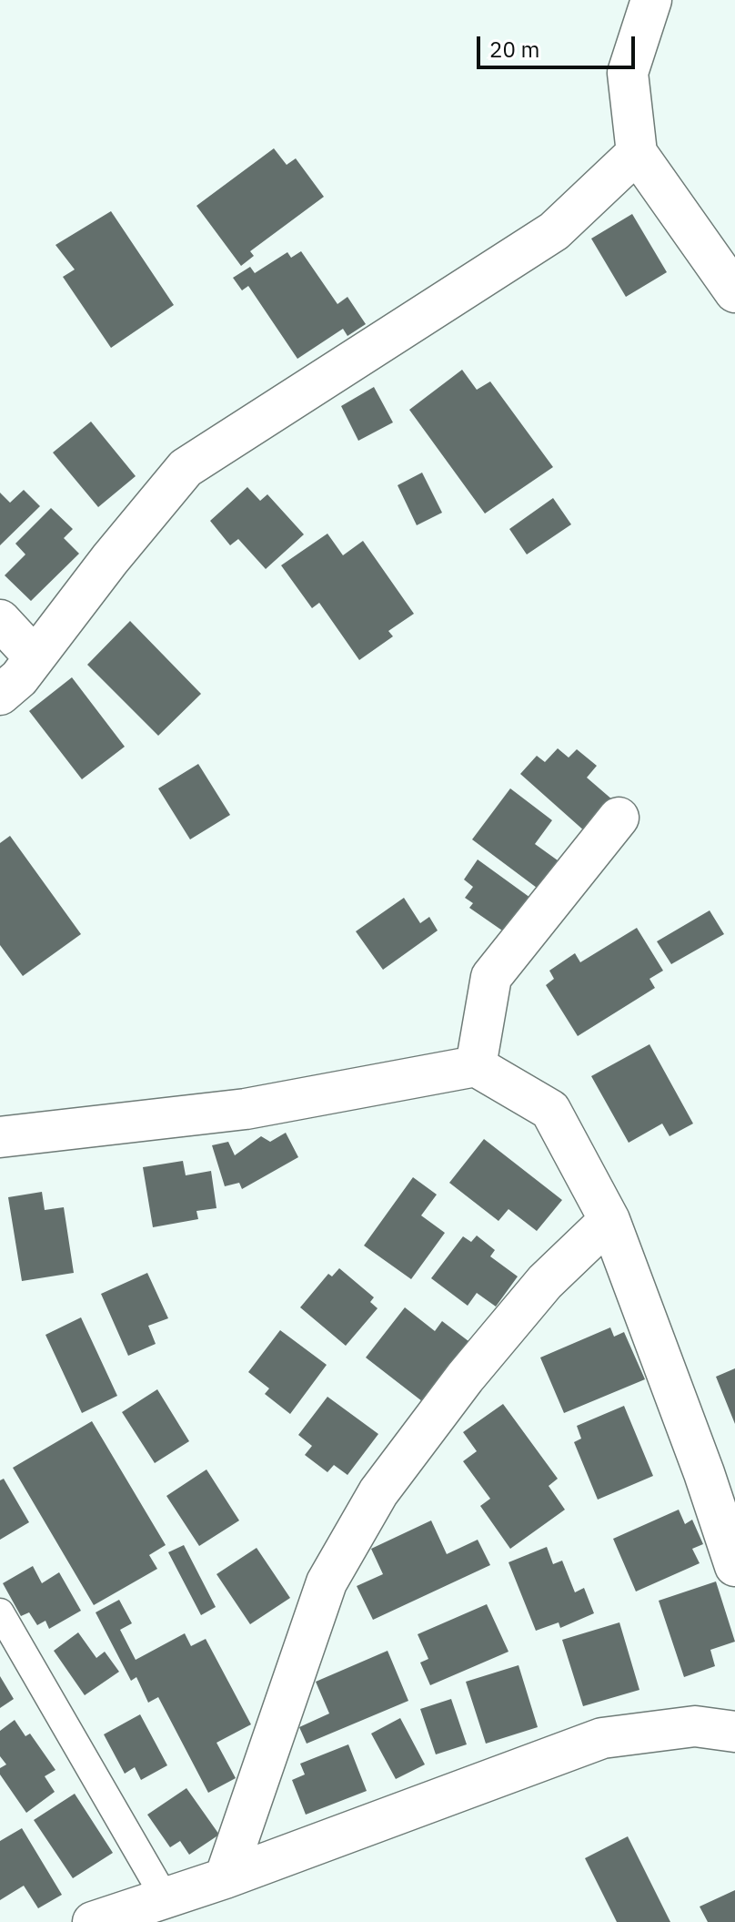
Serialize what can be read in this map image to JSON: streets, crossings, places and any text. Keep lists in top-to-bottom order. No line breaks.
{"scale_bar":"20 m"}
